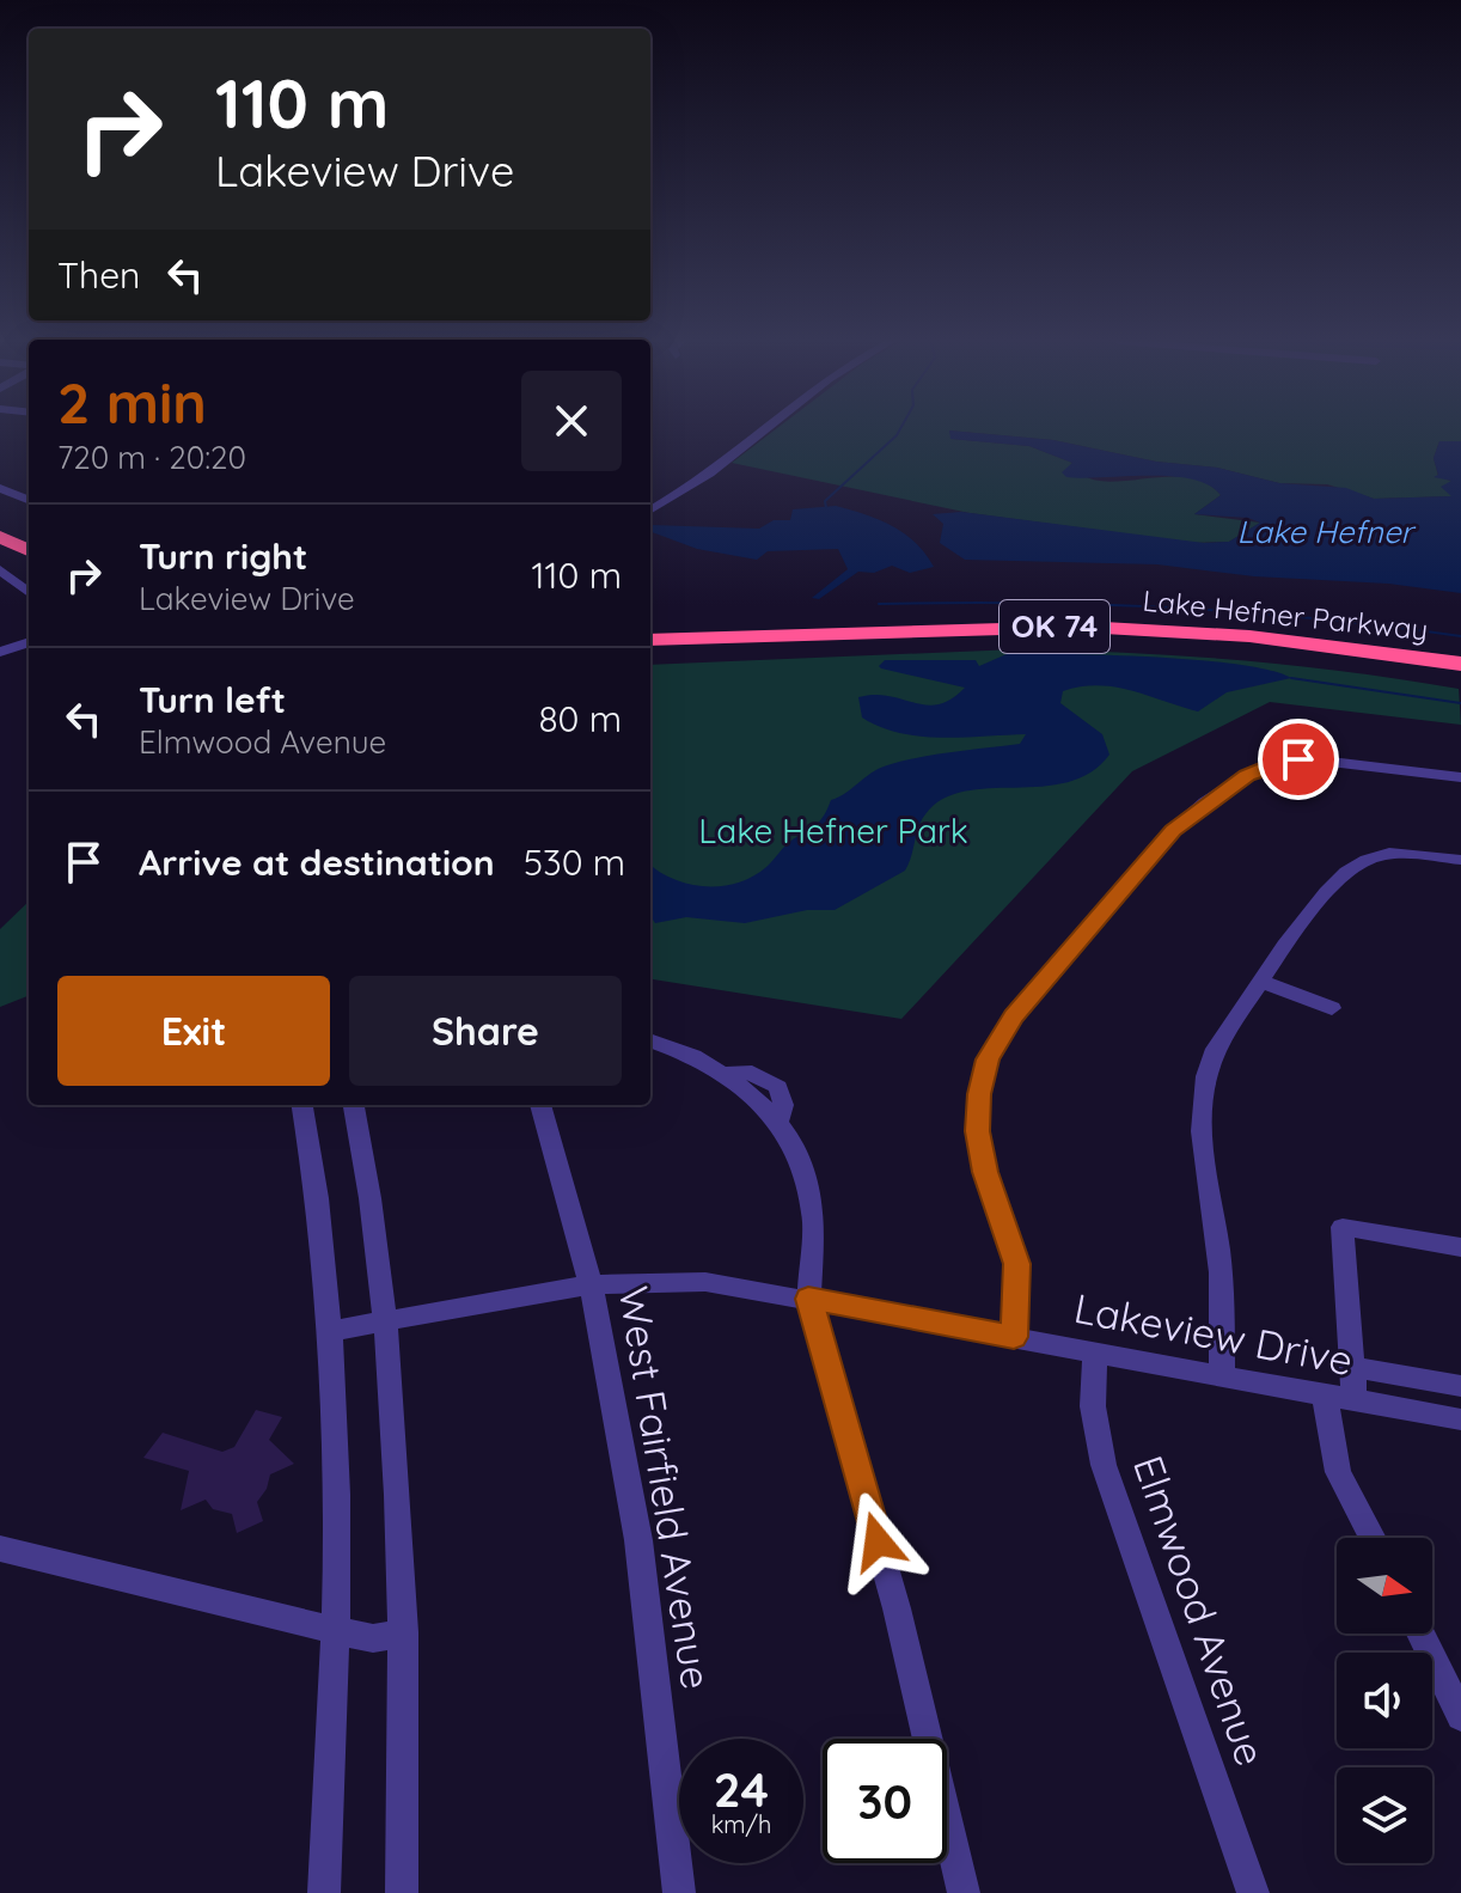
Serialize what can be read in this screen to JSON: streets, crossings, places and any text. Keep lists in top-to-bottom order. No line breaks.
{"streets":{"highway":["Lake Hefner Parkway","OK 74"],"street":["Lakeview Drive","West Fairfield Avenue","Elmwood Avenue"]},"crossings":[["Lakeview Drive","West Fairfield Avenue"],["Lakeview Drive","Elmwood Avenue"]],"water":["Lake Hefner"],"parks":["Lake Hefner Park"],"north":"right","page":{"turn":["110 m","Lakeview Drive"],"then":"Then","heading":["2 min","720 m · 20:20"],"list":[{"name":"Turn right","note":"Lakeview Drive","value":"110 m"},{"name":"Turn left","note":"Elmwood Avenue","value":"80 m"},{"name":"Arrive at destination","value":"530 m"}],"buttons":["Exit","Share"],"speed":"24 km/h","limit":"30"}}
